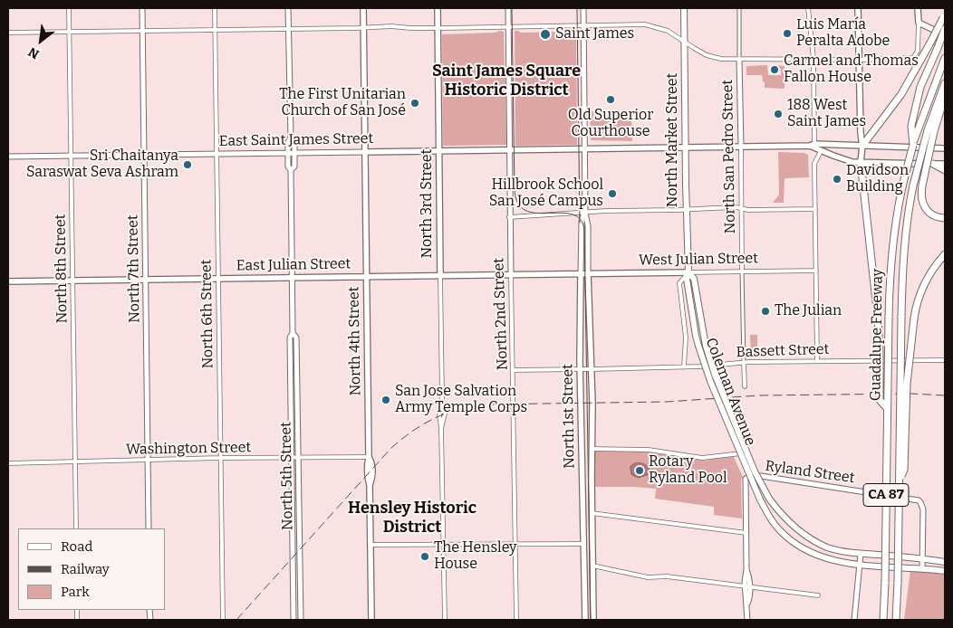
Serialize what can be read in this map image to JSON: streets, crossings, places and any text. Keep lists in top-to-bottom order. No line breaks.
{"streets":{"highway":["Guadalupe Freeway","CA 87"],"main road":["East Saint James Street","North Market Street","North 3rd Street","West Julian Street","East Julian Street","North 4th Street","Coleman Avenue","North 1st Street"],"street":["North San Pedro Street","North 8th Street","North 7th Street","North 6th Street","North 2nd Street","Bassett Street","Washington Street","Ryland Street","North 5th Street"]},"crossings":[["East Saint James Street","North Market Street"],["East Saint James Street","North San Pedro Street"],["East Saint James Street","North 3rd Street"],["East Saint James Street","North 8th Street"],["East Saint James Street","North 7th Street"],["East Saint James Street","North 6th Street"],["East Saint James Street","North 2nd Street"],["East Saint James Street","North 4th Street"],["East Saint James Street","North 1st Street"],["East Saint James Street","North 5th Street"],["North Market Street","West Julian Street"],["North Market Street","Coleman Avenue"],["North San Pedro Street","West Julian Street"],["North San Pedro Street","Bassett Street"],["North 3rd Street","East Julian Street"],["West Julian Street","East Julian Street"],["West Julian Street","Coleman Avenue"],["West Julian Street","North 1st Street"],["East Julian Street","North 8th Street"],["East Julian Street","North 7th Street"],["East Julian Street","North 6th Street"],["East Julian Street","North 2nd Street"],["East Julian Street","North 4th Street"],["East Julian Street","North 1st Street"],["East Julian Street","North 5th Street"],["North 8th Street","Washington Street"],["North 7th Street","Washington Street"],["North 6th Street","Washington Street"],["North 2nd Street","Bassett Street"],["North 4th Street","Washington Street"],["Bassett Street","North 1st Street"],["Coleman Avenue","Ryland Street"],["Washington Street","North 5th Street"]],"districts":["Saint James Square Historic District","Hensley Historic District"],"places":["Luis María Peralta Adobe","Saint James","Carmel and Thomas Fallon House","Old Superior Courthouse","The First Unitarian Church of San José","188 West Saint James","Sri Chaitanya Saraswat Seva Ashram","Davidson Building","Hillbrook School San José Campus","The Julian","San Jose Salvation Army Temple Corps","Rotary Ryland Pool","The Hensley House"],"legend":["Road","Railway","Park"],"north":"bottom left"}
